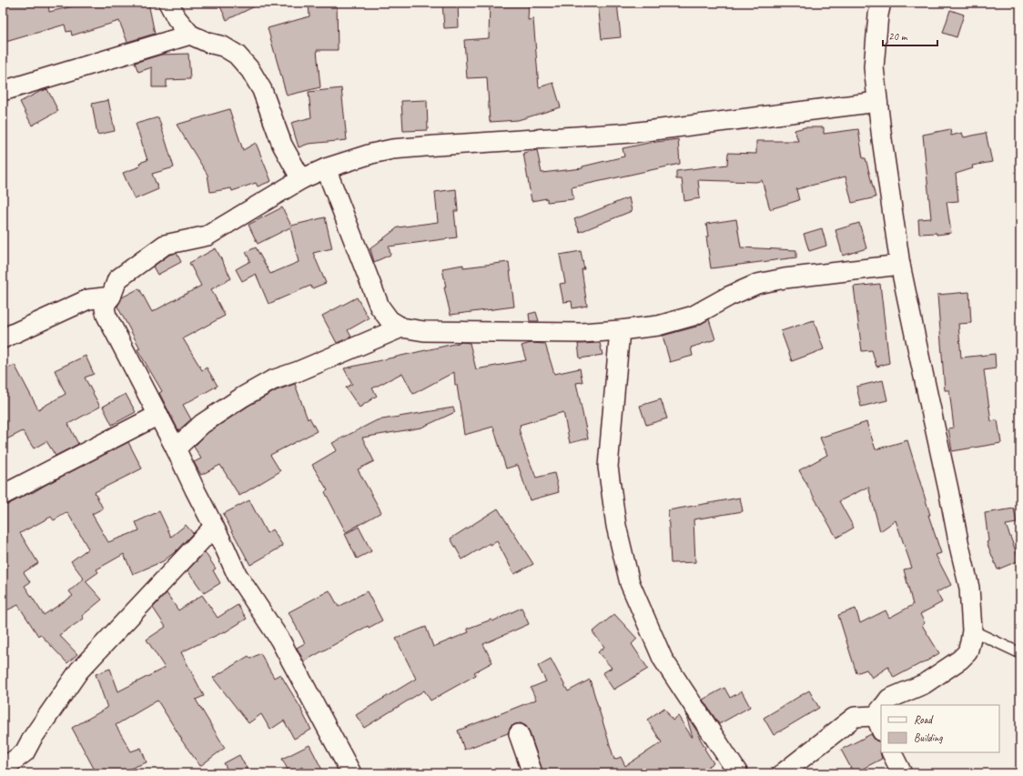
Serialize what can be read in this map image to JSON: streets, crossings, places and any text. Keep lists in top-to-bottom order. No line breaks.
{"legend":["Road","Building"],"scale_bar":"20 m"}
